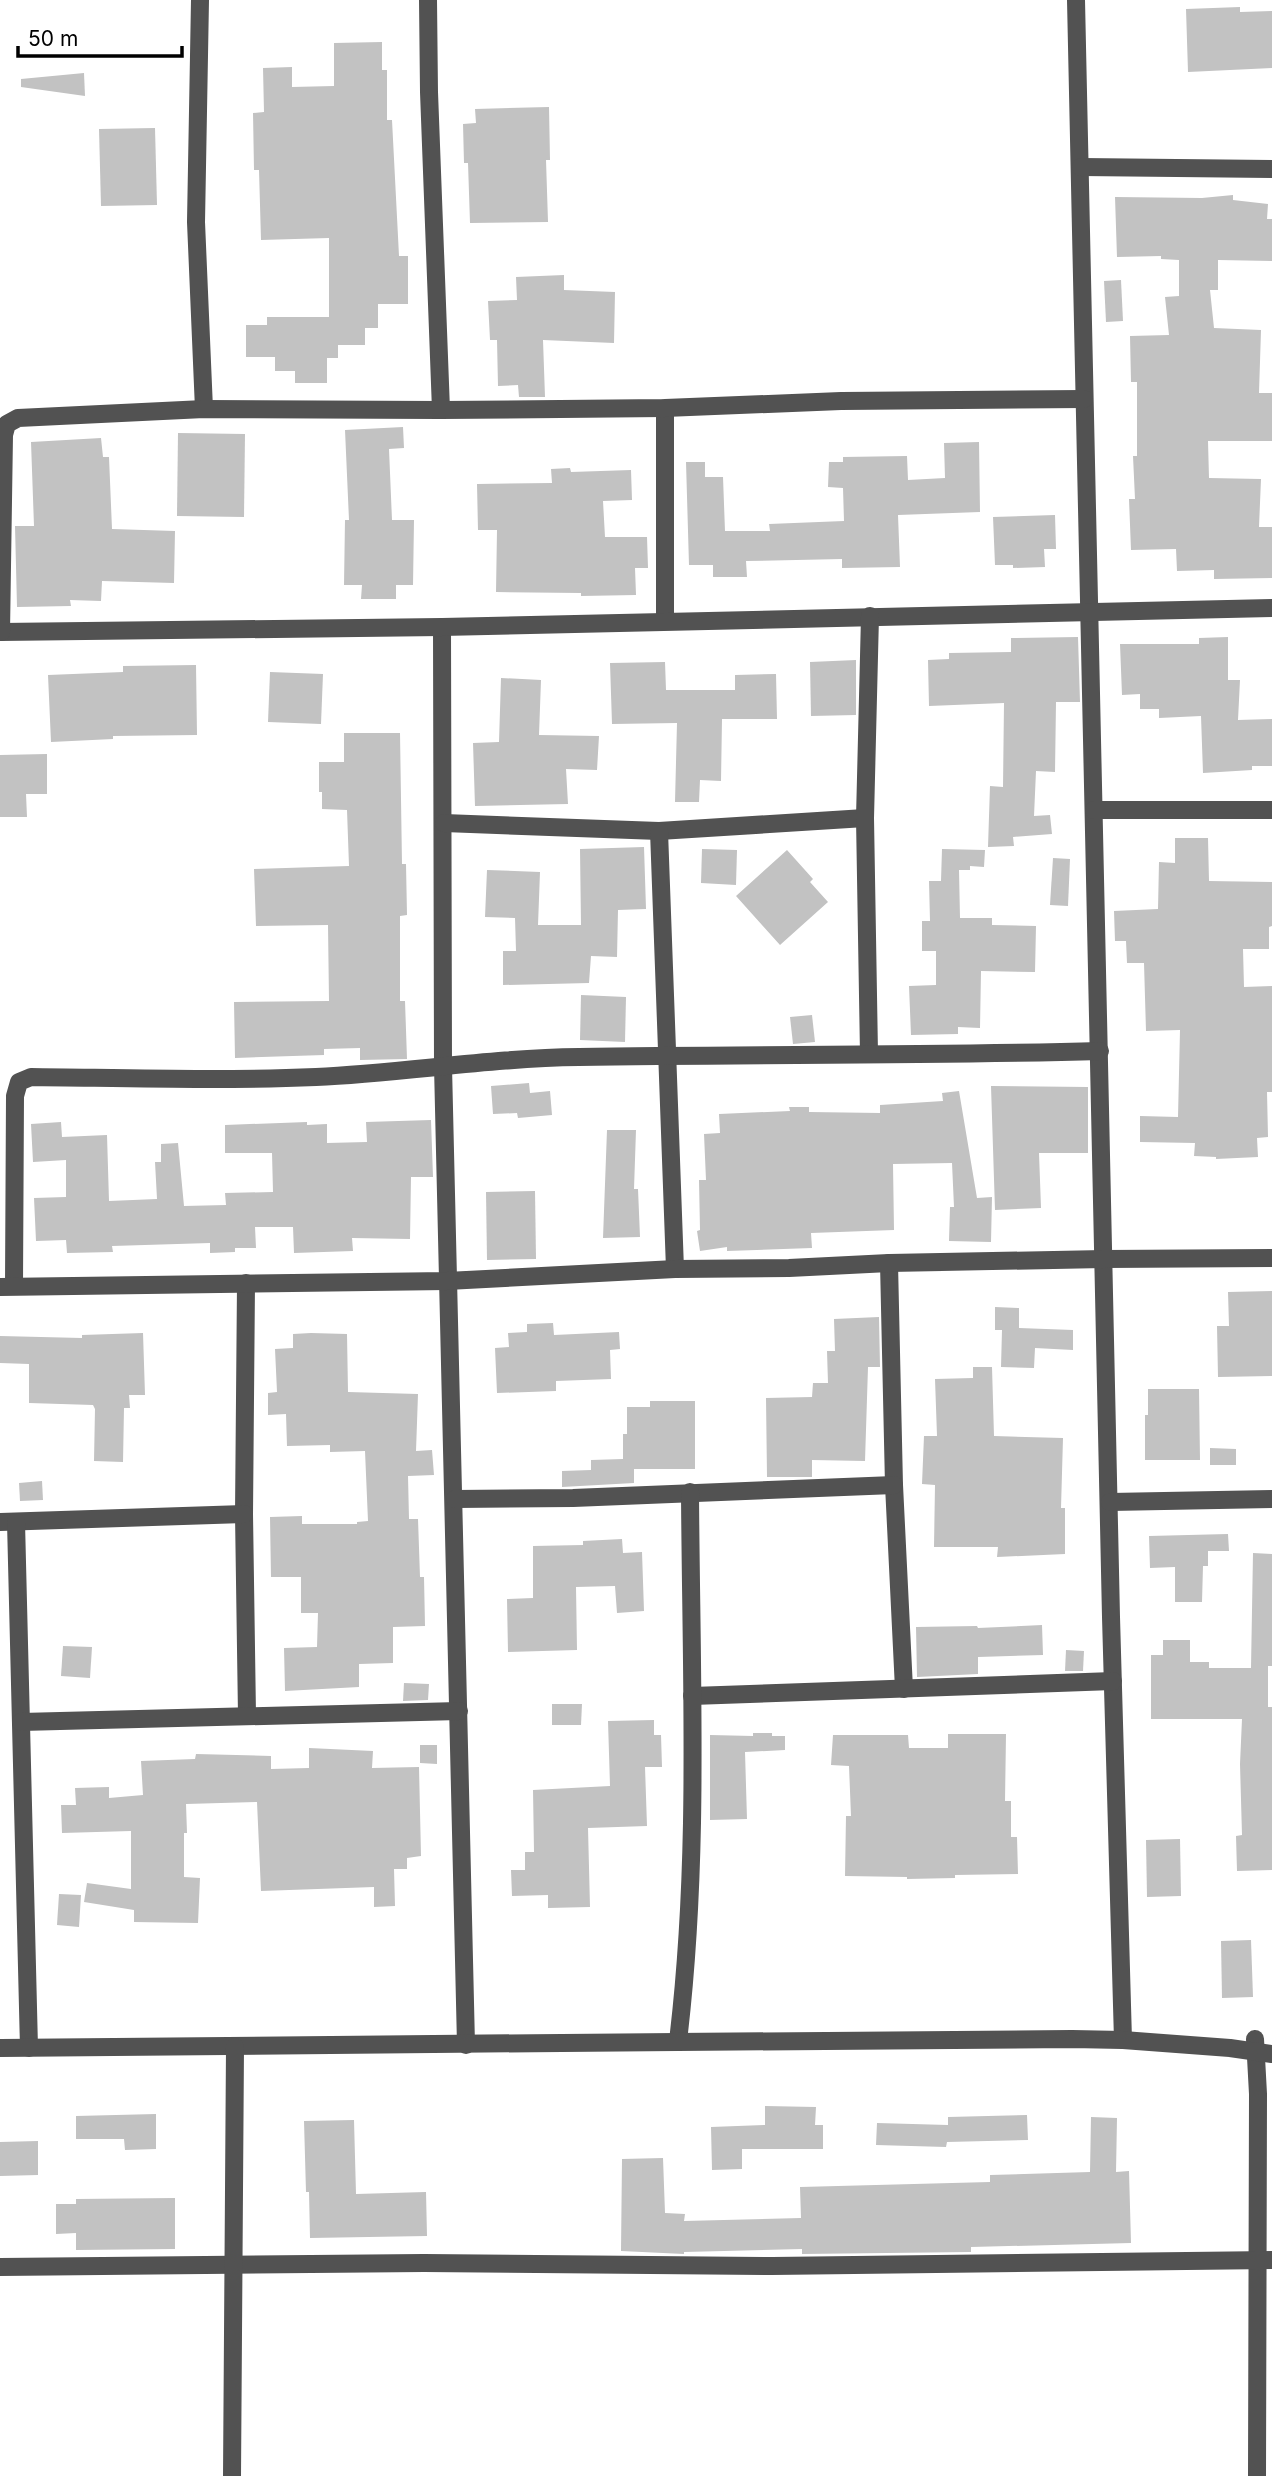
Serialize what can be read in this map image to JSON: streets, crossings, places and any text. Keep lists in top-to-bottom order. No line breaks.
{"scale_bar":"50 m"}
